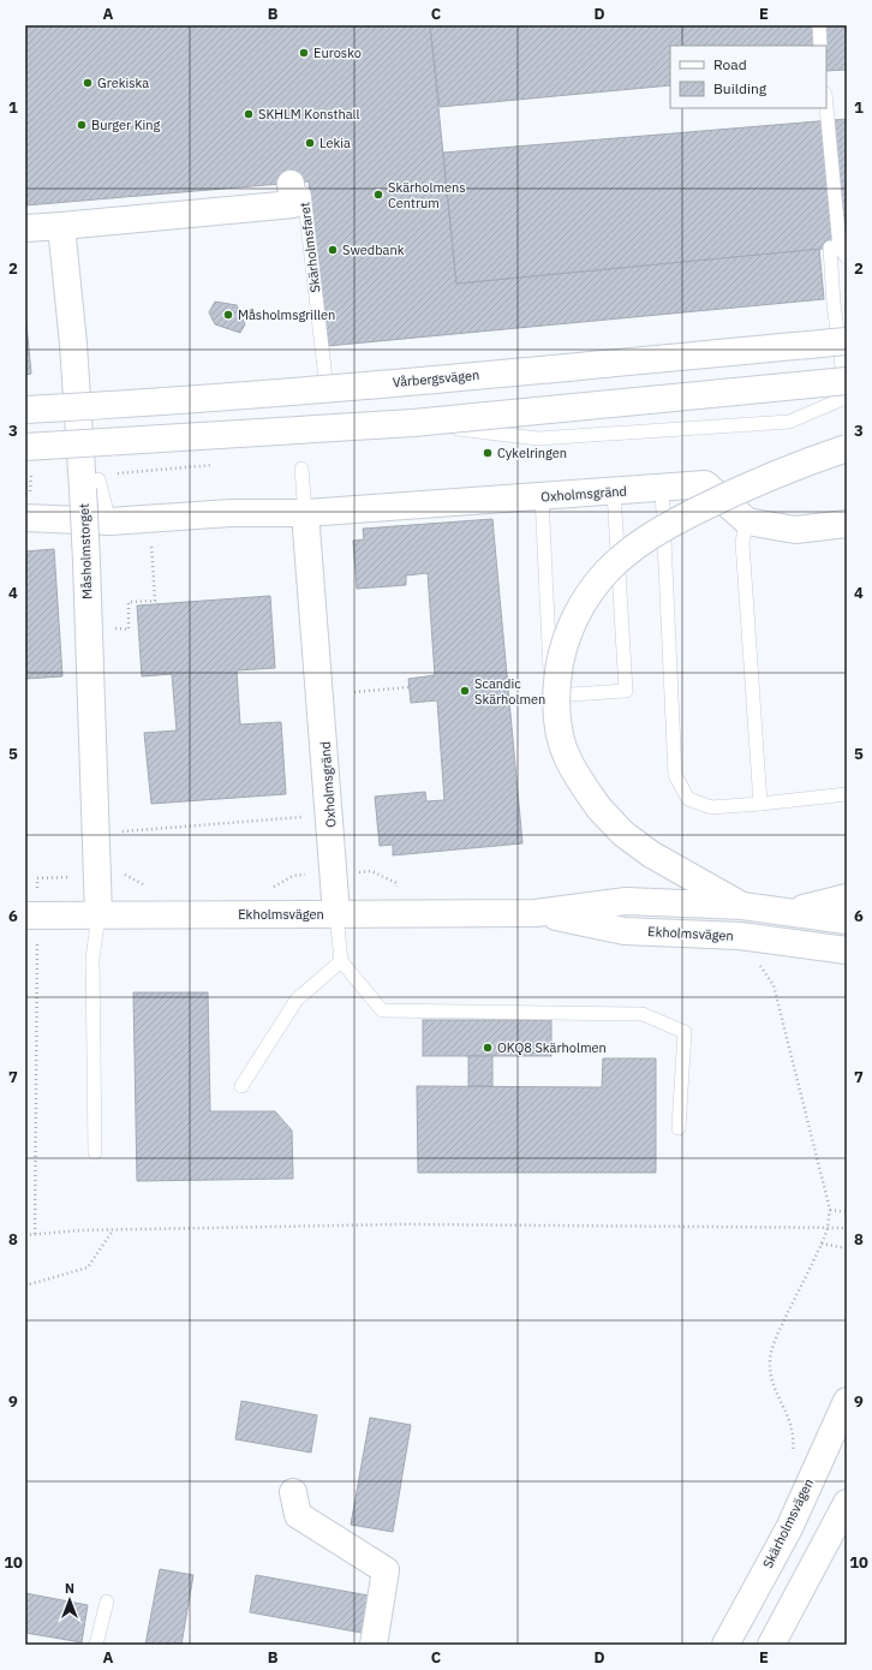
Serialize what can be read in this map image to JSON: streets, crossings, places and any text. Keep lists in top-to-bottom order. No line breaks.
{"streets":{"main road":["Vårbergsvägen","Oxholmsgränd","Måsholmstorget","Ekholmsvägen","Skärholmsvägen"],"lane":["Skärholmsfaret"]},"crossings":[["Skärholmsfaret","Vårbergsvägen"],["Oxholmsgränd","Ekholmsvägen"],["Måsholmstorget","Ekholmsvägen"]],"places":["Eurosko","Grekiska","SKHLM Konsthall","Burger King","Lekia","Skärholmens Centrum","Swedbank","Måsholmsgrillen","Cykelringen","Scandic Skärholmen","OKQ8 Skärholmen"],"legend":["Road","Building"],"north":"top","grid":{"columns":["A","B","C","D","E"],"rows":["1","2","3","4","5","6","7","8","9","10"]}}
